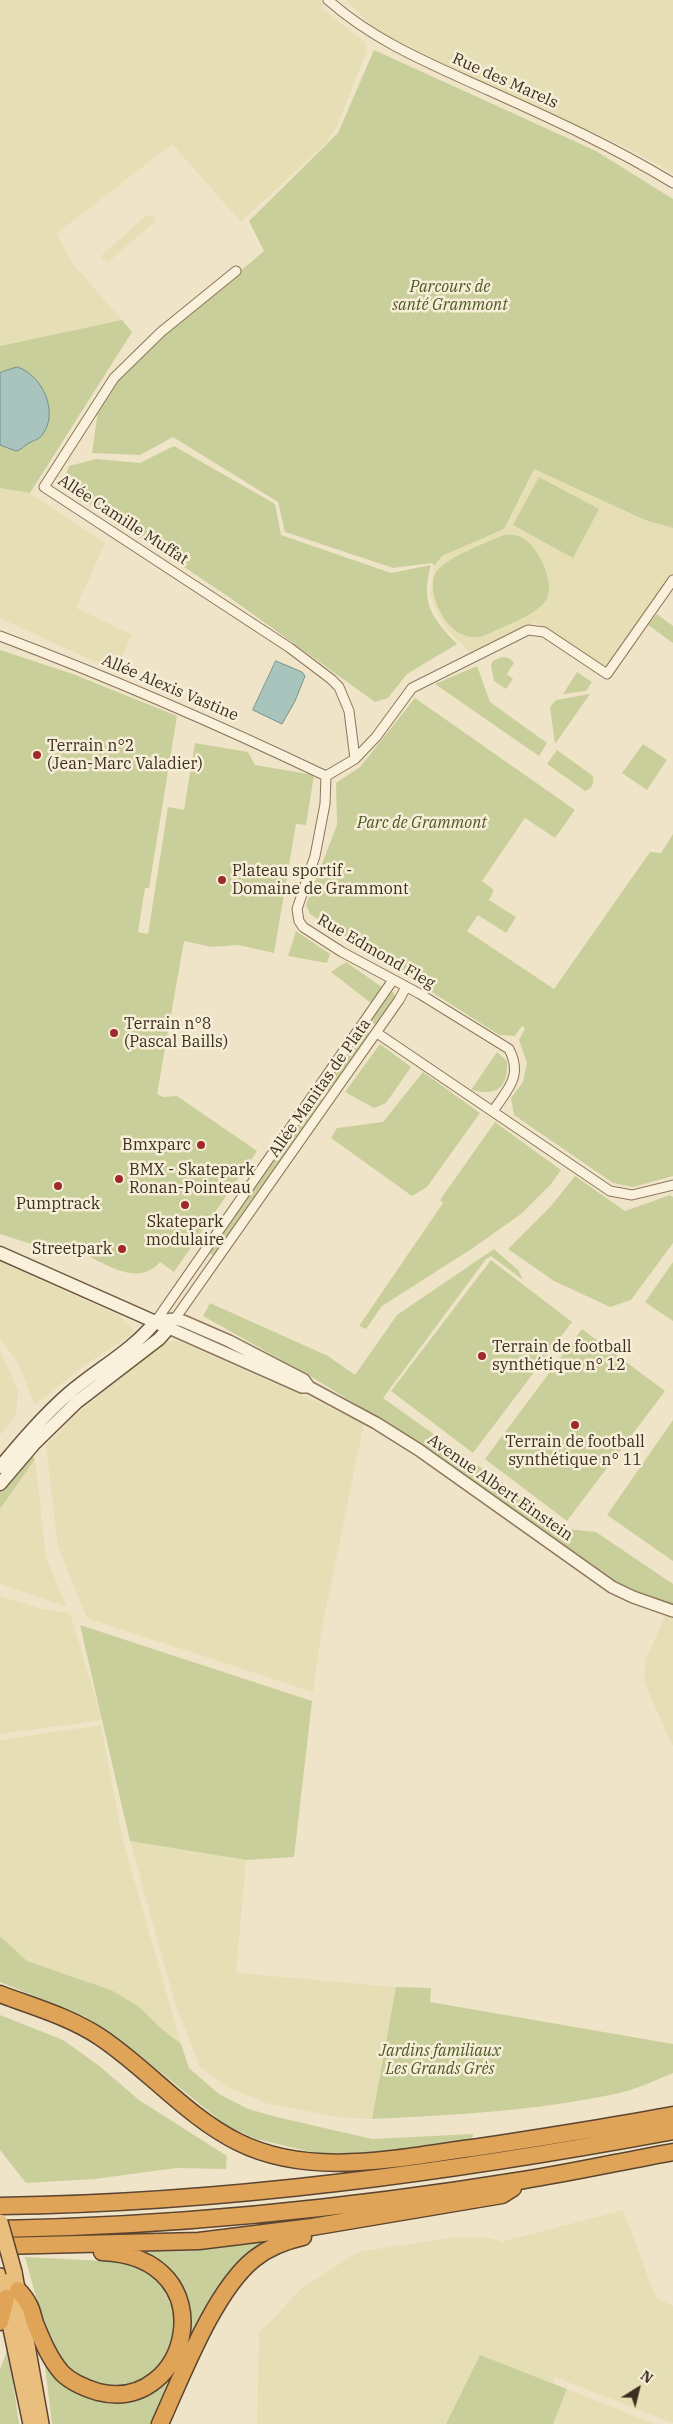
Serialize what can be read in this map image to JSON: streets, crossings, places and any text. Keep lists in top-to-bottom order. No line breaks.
{"streets":{"main road":["Avenue Albert Einstein"],"street":["Rue des Marels","Allée Camille Muffat","Allée Alexis Vastine","Rue Edmond Fleg","Allée Manitas de Plata"]},"crossings":[["Allée Alexis Vastine","Rue Edmond Fleg"],["Rue Edmond Fleg","Allée Manitas de Plata"],["Allée Manitas de Plata","Avenue Albert Einstein"]],"parks":["Parcours de santé Grammont","Parc de Grammont","Jardins familiaux Les Grands Grès"],"places":["Terrain n°2 (Jean-Marc Valadier)","Plateau sportif - Domaine de Grammont","Terrain n°8 (Pascal Baills)","Bmxparc","BMX - Skatepark Ronan-Pointeau","Pumptrack","Skatepark modulaire","Streetpark","Terrain de football synthétique n° 12","Terrain de football synthétique n° 11"],"north":"top right"}
